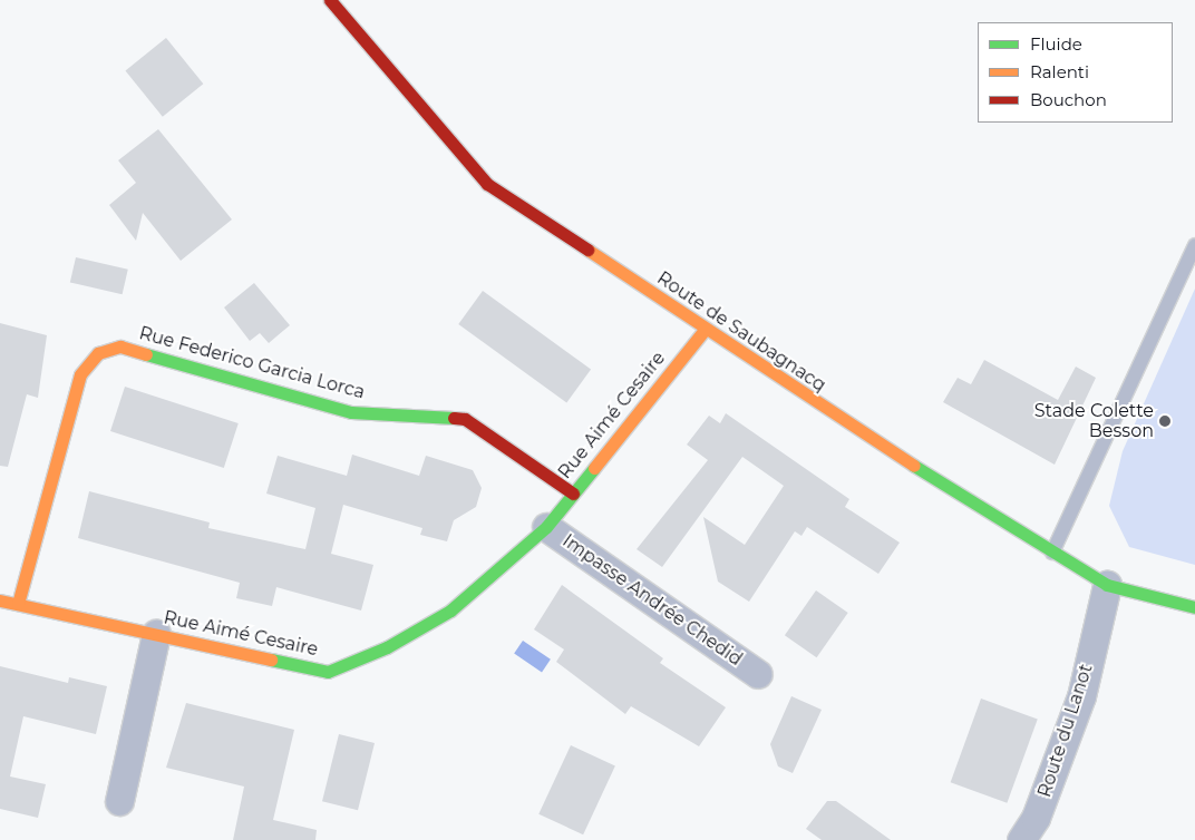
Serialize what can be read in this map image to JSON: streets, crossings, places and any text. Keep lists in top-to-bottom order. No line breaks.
{"streets":{"street":["Route de Saubagnacq","Rue Federico Garcia Lorca","Rue Aimé Cesaire","Impasse Andrée Chedid","Route du Lanot"]},"crossings":[["Route de Saubagnacq","Rue Aimé Cesaire"],["Route de Saubagnacq","Route du Lanot"],["Rue Federico Garcia Lorca","Rue Aimé Cesaire"],["Rue Aimé Cesaire","Impasse Andrée Chedid"]],"places":["Stade Colette Besson"],"legend":["Fluide","Ralenti","Bouchon"]}
